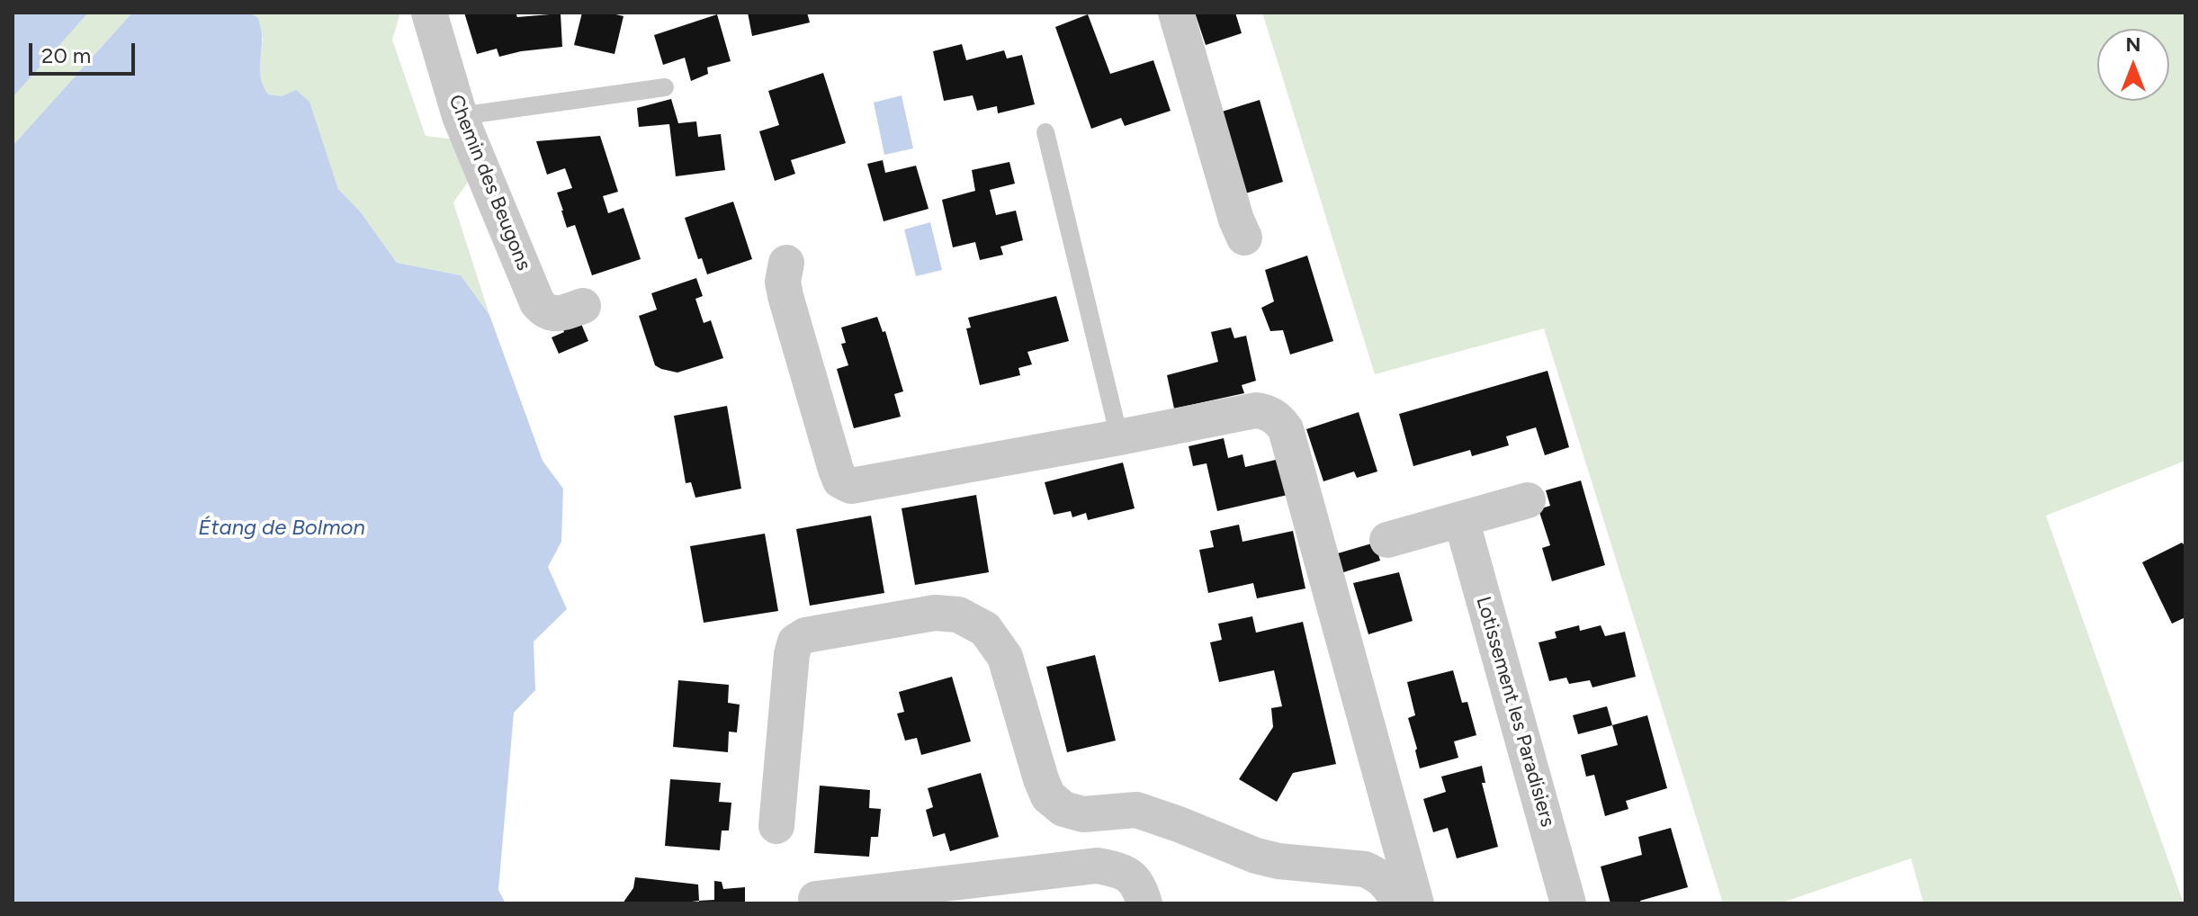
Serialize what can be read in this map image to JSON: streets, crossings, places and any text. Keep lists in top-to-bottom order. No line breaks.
{"streets":{"street":["Chemin des Beugons","Lotissement les Paradisiers"]},"water":["Étang de Bolmon"],"scale_bar":"20 m","north":"top"}
